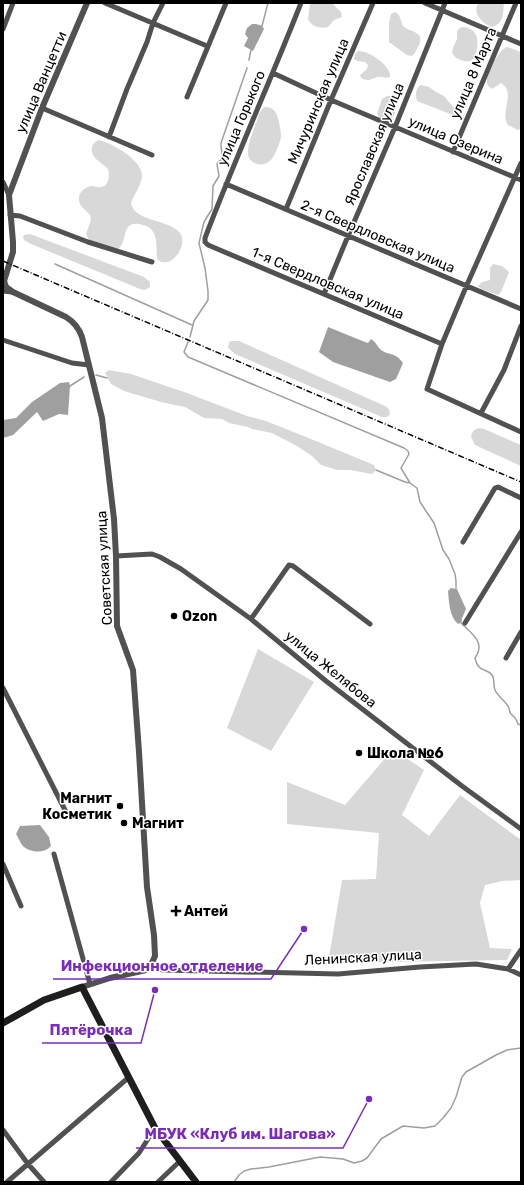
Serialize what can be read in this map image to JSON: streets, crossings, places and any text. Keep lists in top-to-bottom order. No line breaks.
{"streets":{"street":["улица 8 Марта","улица Ванцетти","Мичуринская улица","улица Горького","улица Озерина","Ярославская улица","2-я Свердловская улица","1-я Свердловская улица","Советская улица","улица Желябова","Ленинская улица"]},"crossings":[["улица 8 Марта","улица Озерина"],["улица Ванцетти","Советская улица"],["Мичуринская улица","улица Озерина"],["Мичуринская улица","2-я Свердловская улица"],["улица Горького","улица Озерина"],["улица Горького","2-я Свердловская улица"],["улица Горького","1-я Свердловская улица"],["улица Озерина","Ярославская улица"],["Ярославская улица","2-я Свердловская улица"],["Ярославская улица","1-я Свердловская улица"],["Советская улица","улица Желябова"],["Советская улица","Ленинская улица"]],"places":{"other":["Ozon","Школа №6","Магнит Косметик","Магнит","Инфекционное отделение","Пятёрочка","МБУК «Клуб им. Шагова»"],"health":["Антей"]}}
